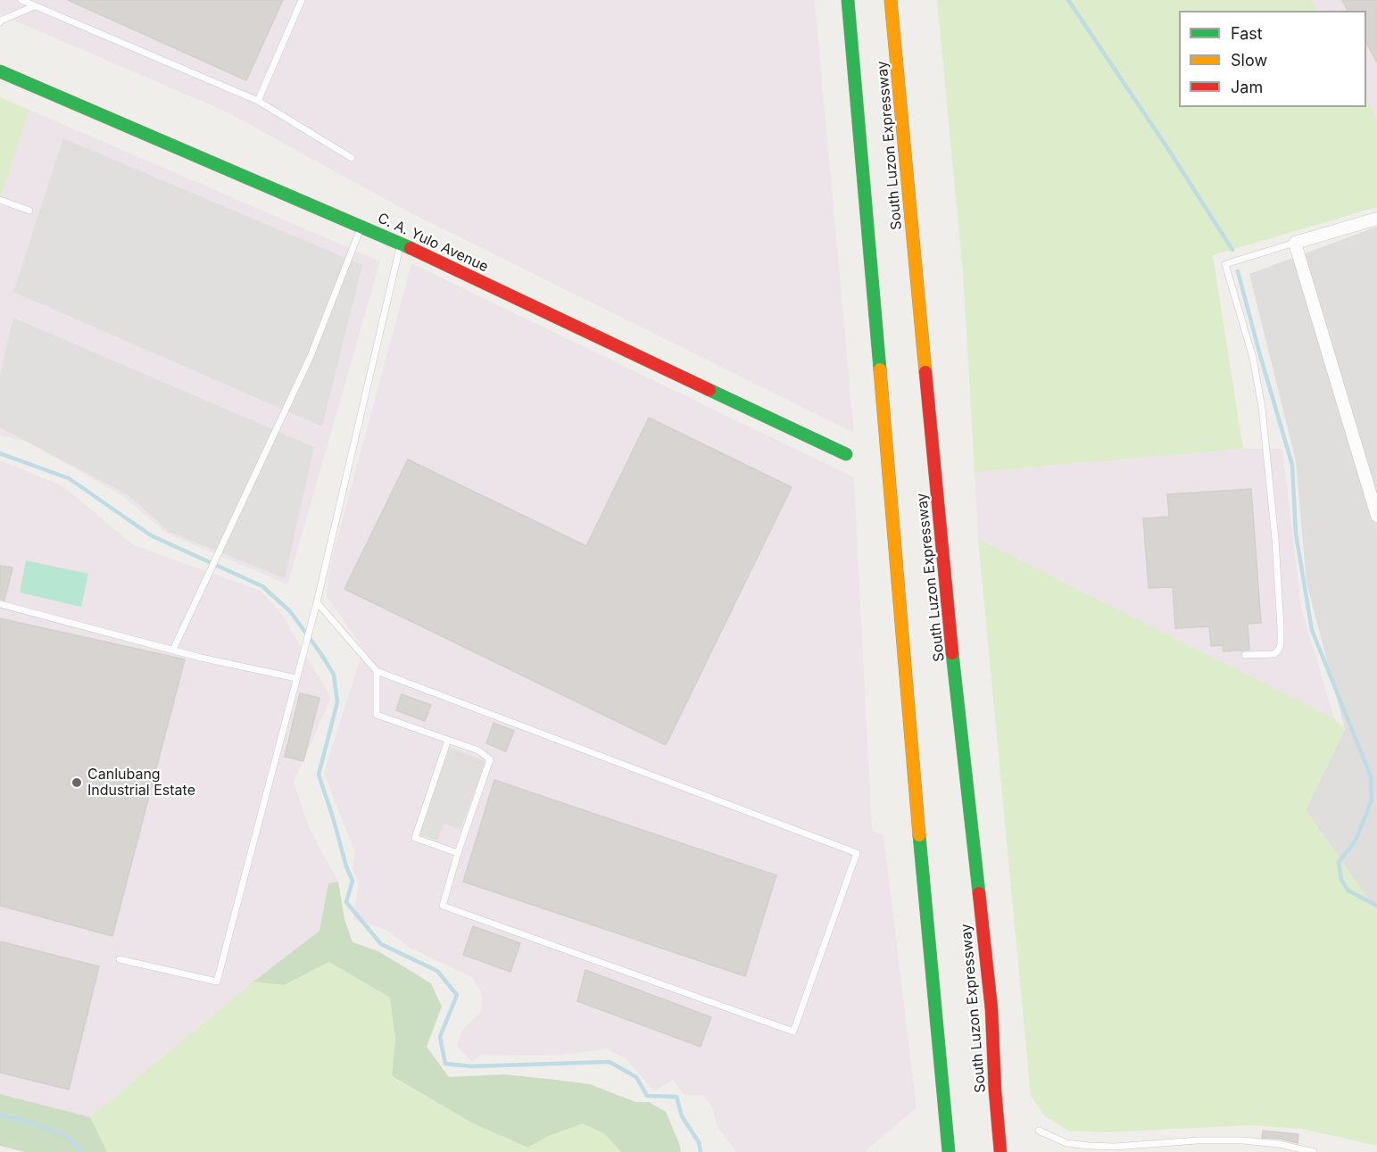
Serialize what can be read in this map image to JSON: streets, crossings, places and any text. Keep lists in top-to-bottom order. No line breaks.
{"streets":{"main road":["South Luzon Expressway","C. A. Yulo Avenue"]},"places":["Canlubang Industrial Estate"],"legend":["Fast","Slow","Jam"]}
